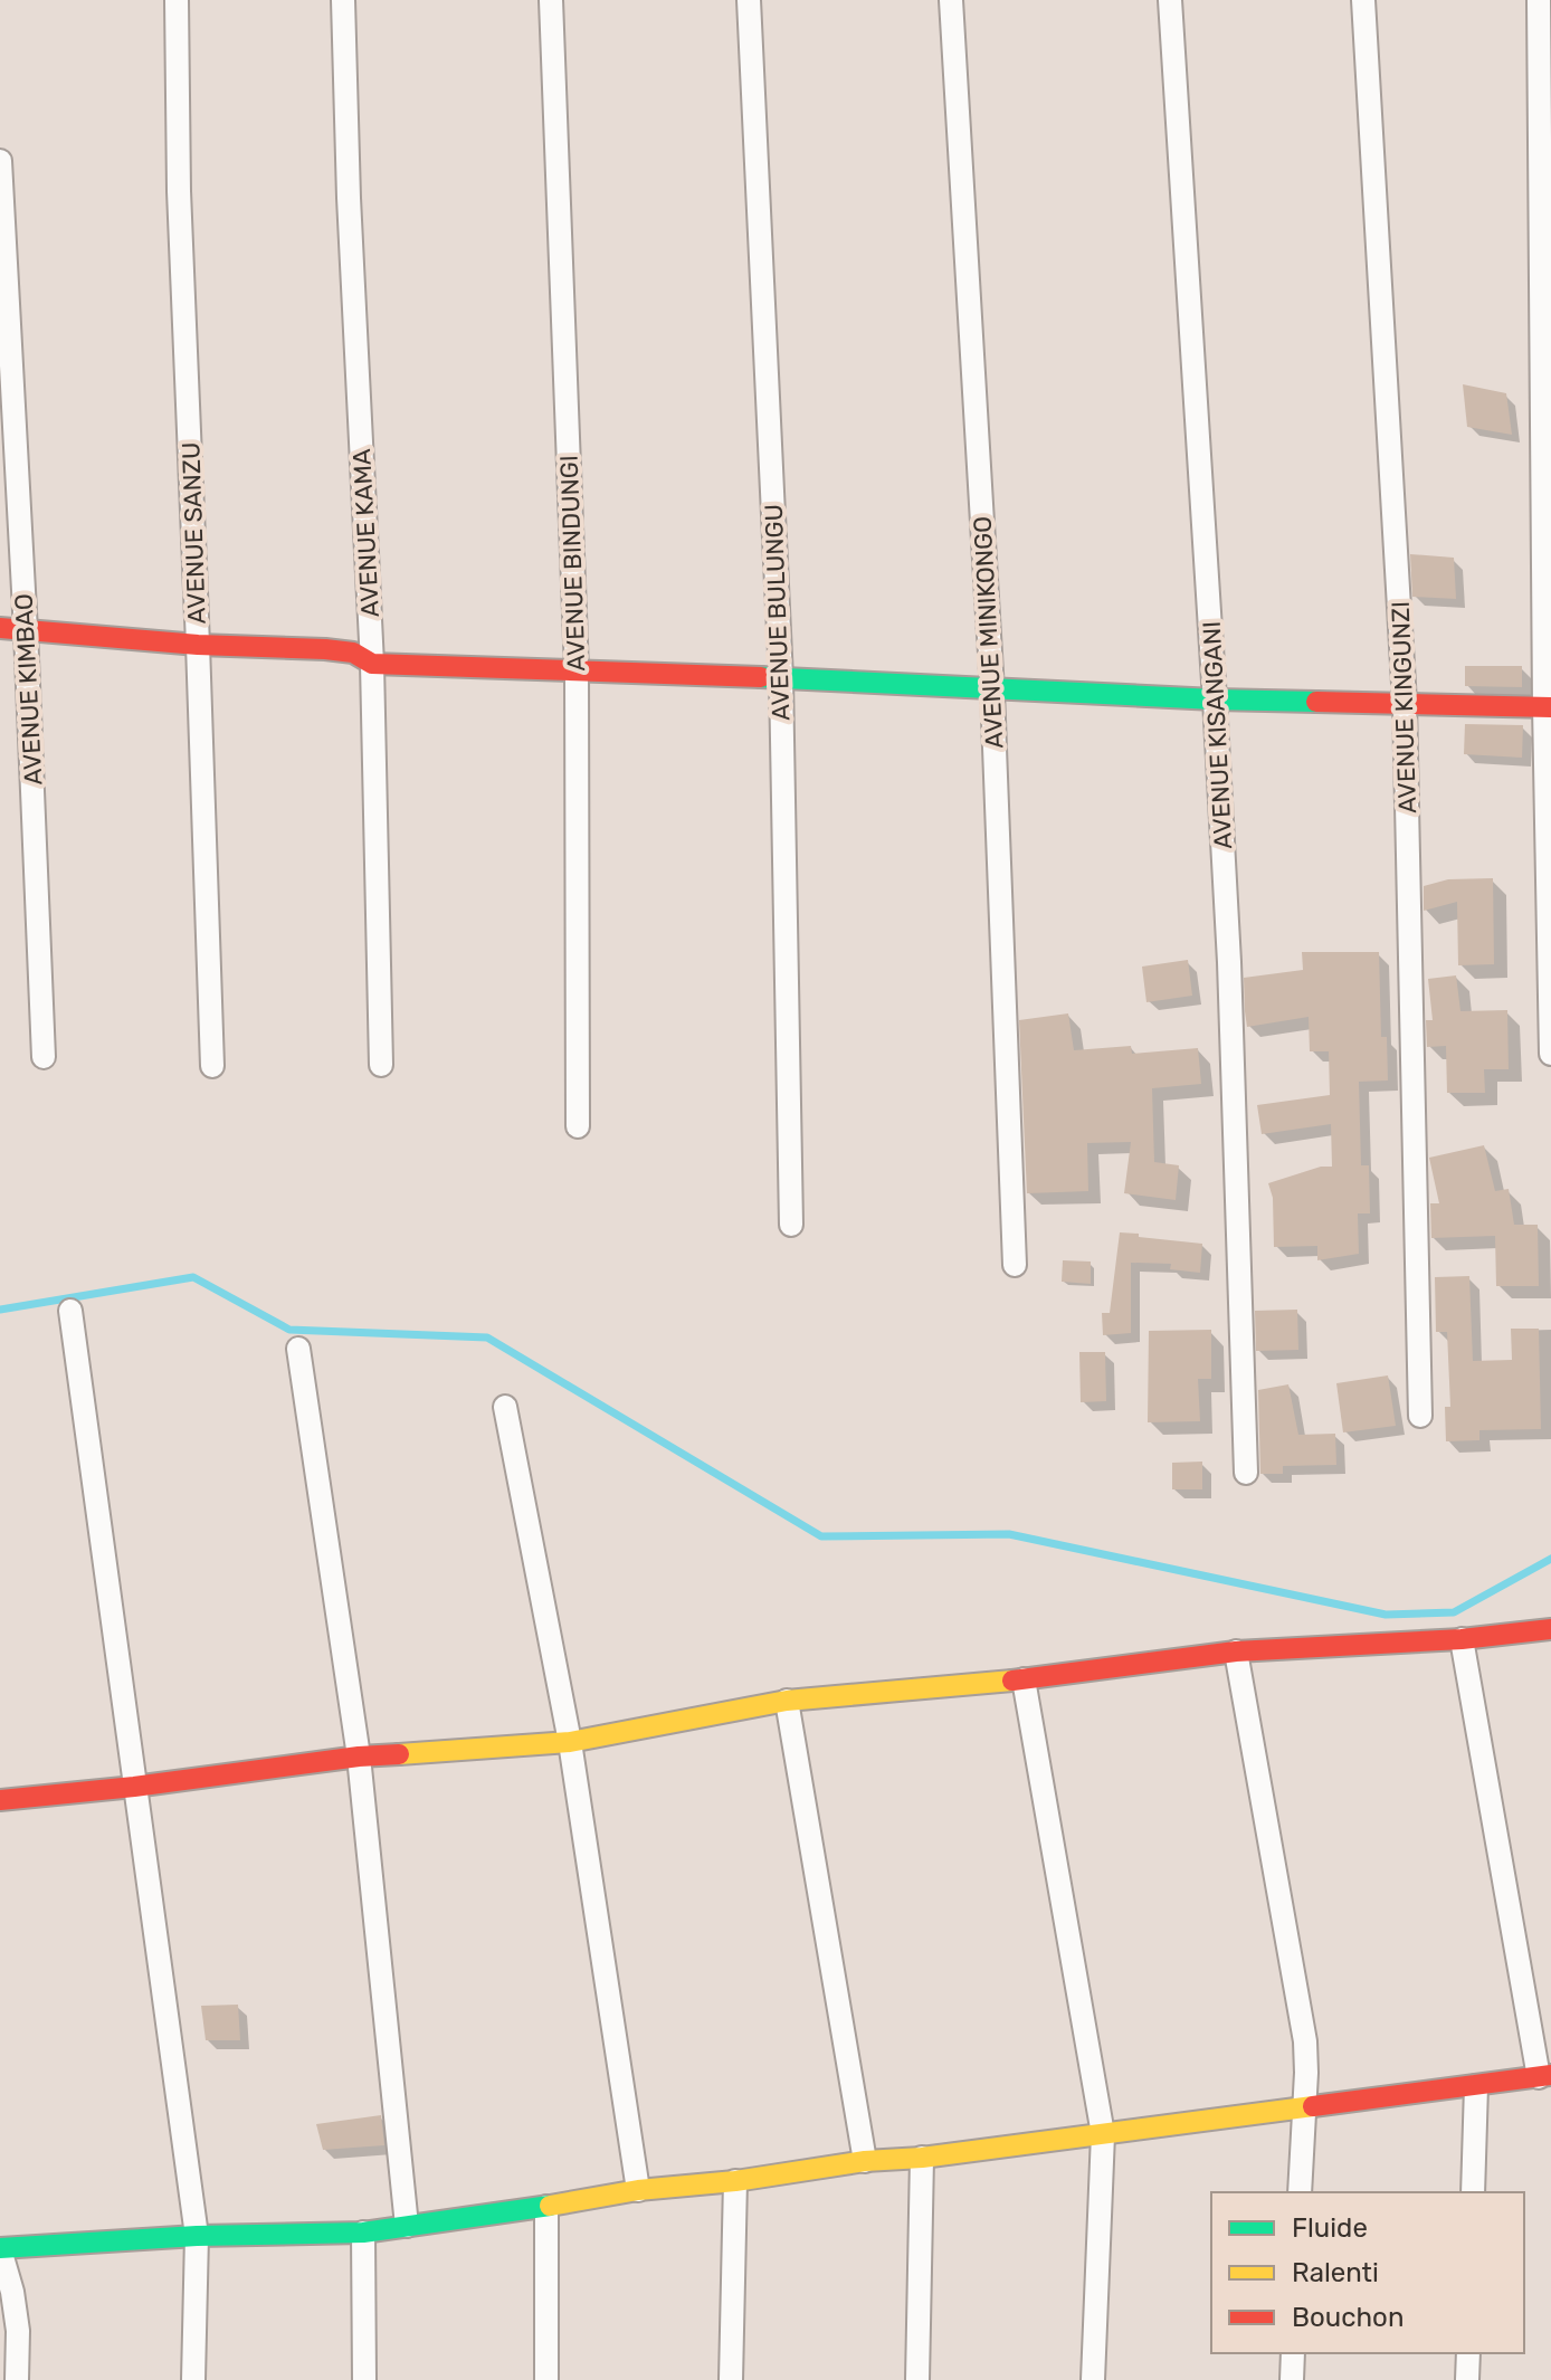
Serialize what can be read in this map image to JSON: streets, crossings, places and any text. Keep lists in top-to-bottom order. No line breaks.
{"streets":{"street":["AVENUE SANZU","AVENUE KAMA","AVENUE BINDUNGI","AVENUE BULUNGU","AVENUE MINIKONGO","AVENUE KIMBAO","AVENUE KINGUNZI","AVENUE KISANGANI"]},"legend":["Fluide","Ralenti","Bouchon"]}
